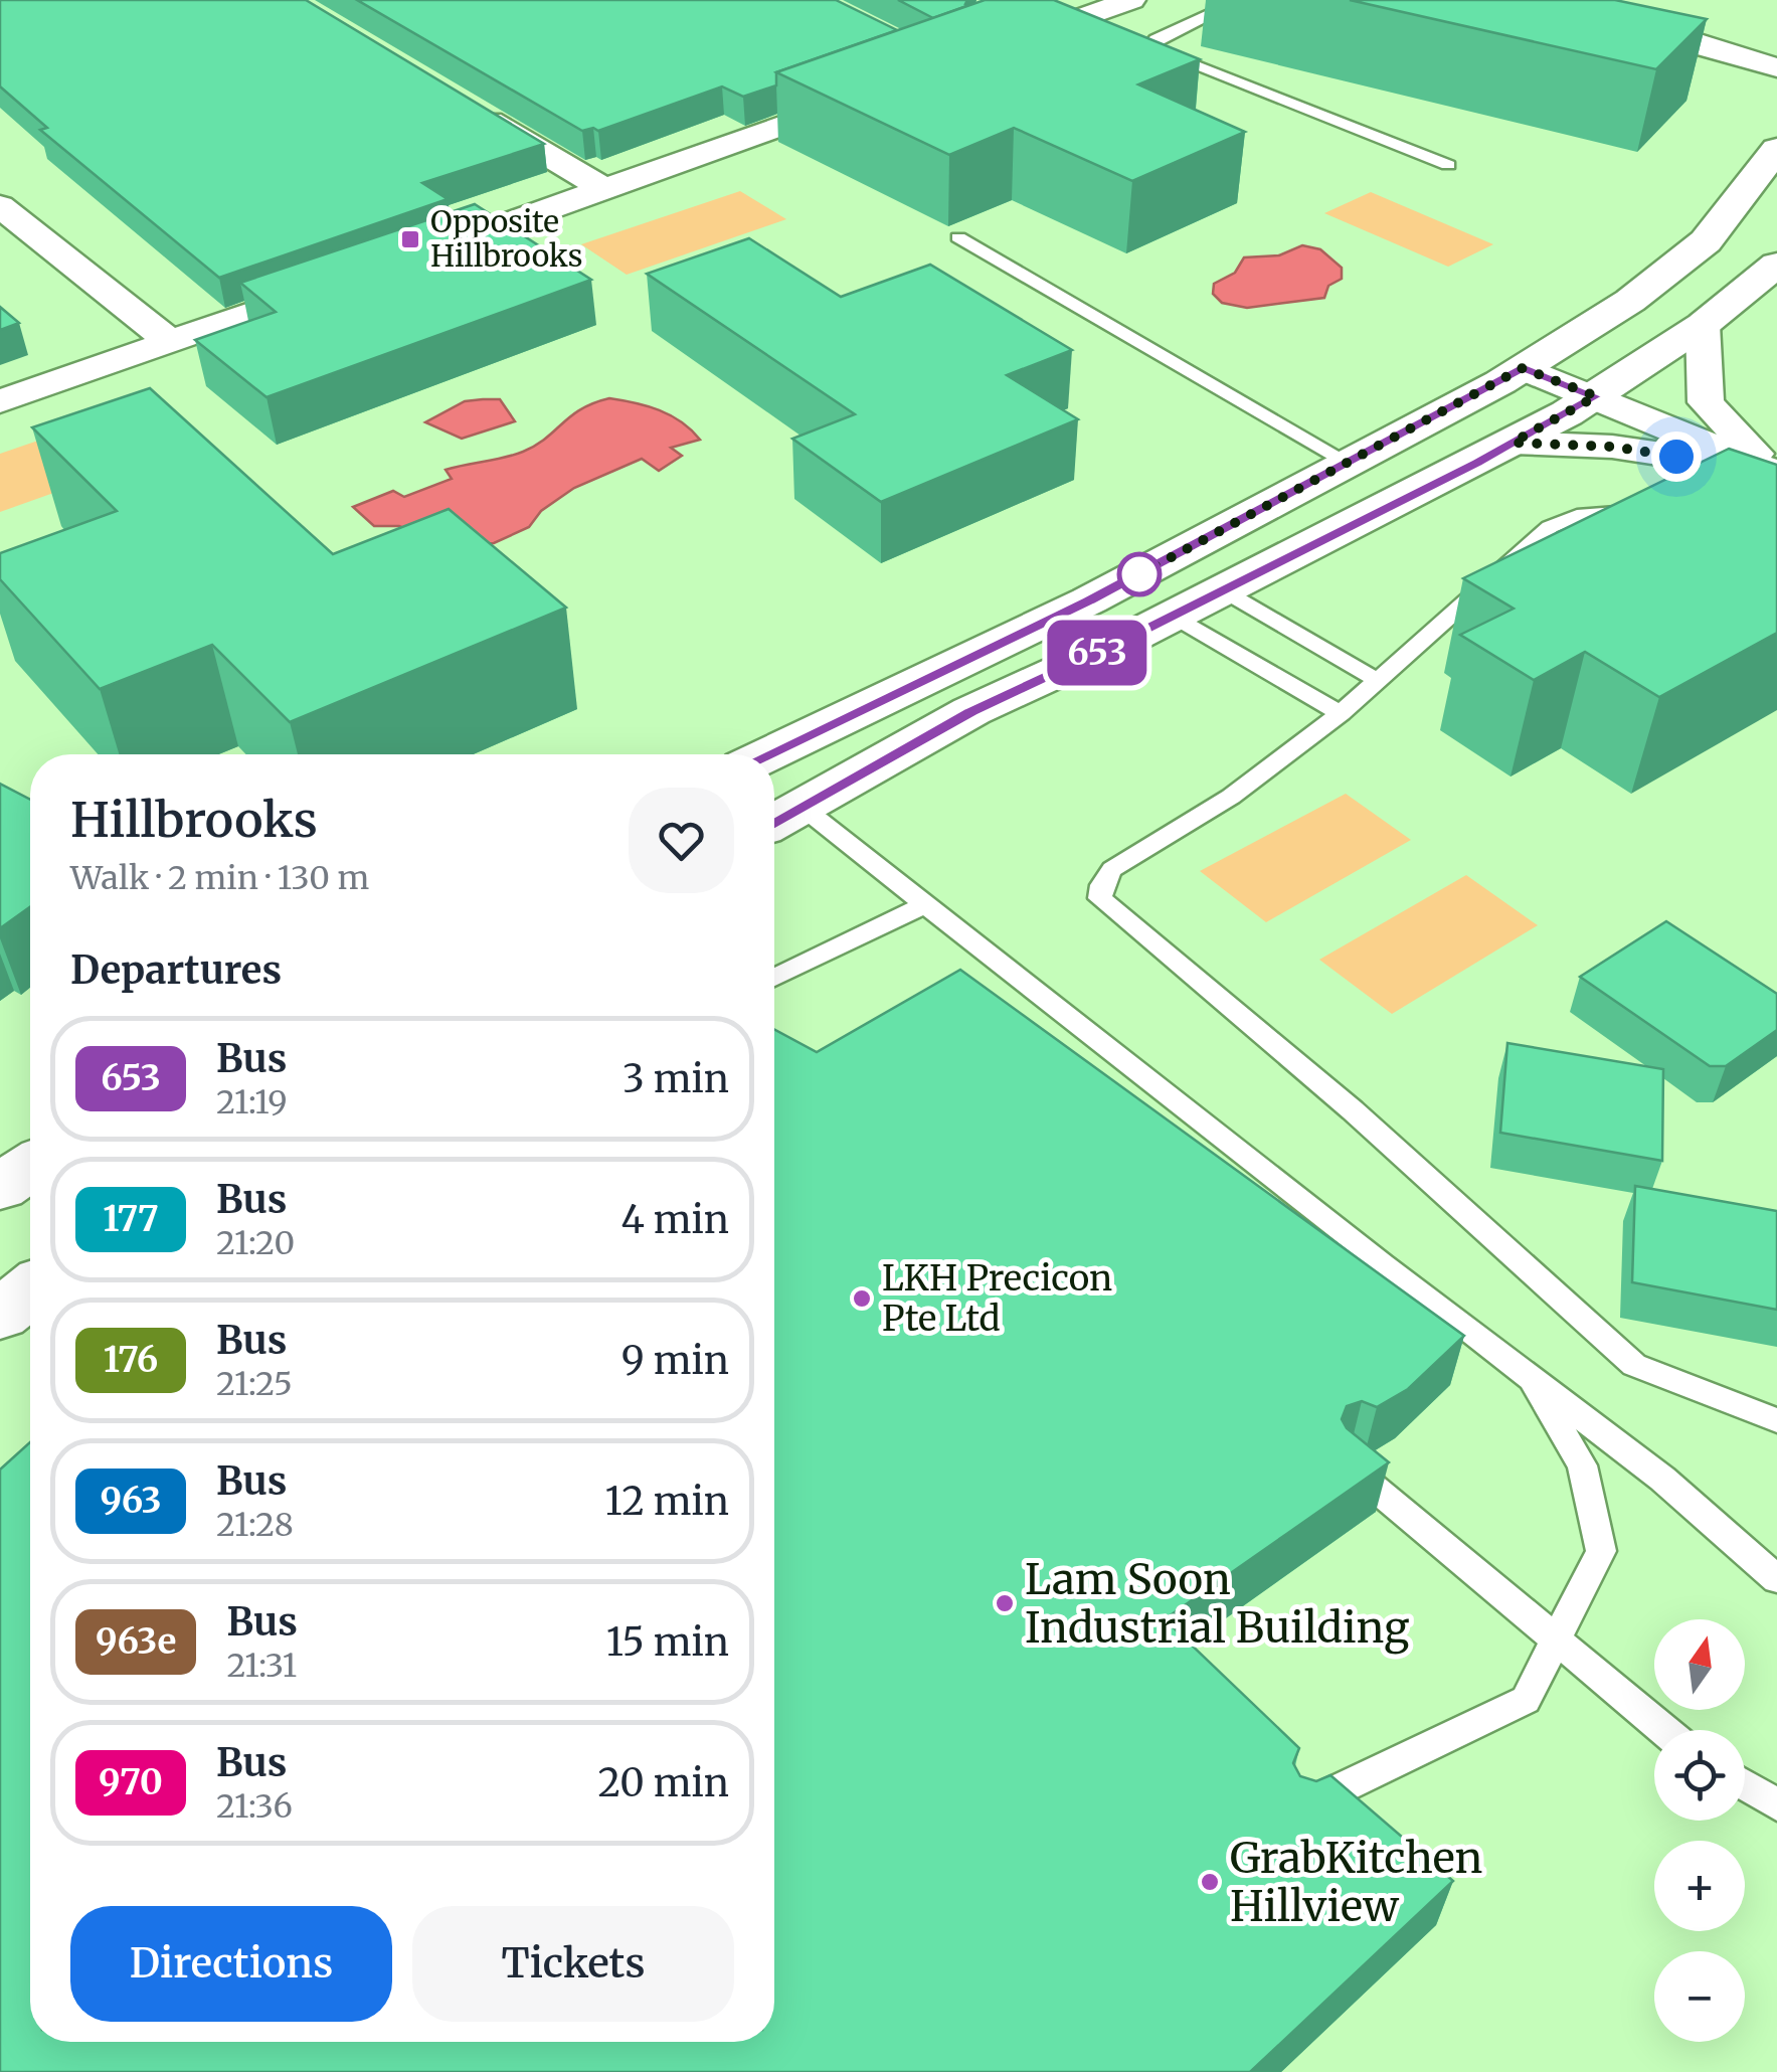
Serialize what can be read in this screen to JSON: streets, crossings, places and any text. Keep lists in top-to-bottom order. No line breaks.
{"places":{"transit":["Opposite Hillbrooks"],"other":["LKH Precicon Pte Ltd","Lam Soon Industrial Building","GrabKitchen Hillview"]},"lines":["bus line 653"],"north":"top","page":{"on_map":"653","heading":[["Hillbrooks","Walk · 2 min · 130 m"],"Departures"],"list":[{"mark":"653","name":"Bus","note":"21:19","value":"3 min"},{"mark":"177","name":"Bus","note":"21:20","value":"4 min"},{"mark":"176","name":"Bus","note":"21:25","value":"9 min"},{"mark":"963","name":"Bus","note":"21:28","value":"12 min"},{"mark":"963e","name":"Bus","note":"21:31","value":"15 min"},{"mark":"970","name":"Bus","note":"21:36","value":"20 min"}],"map_buttons":["+","−"],"buttons":["Directions","Tickets"]}}
